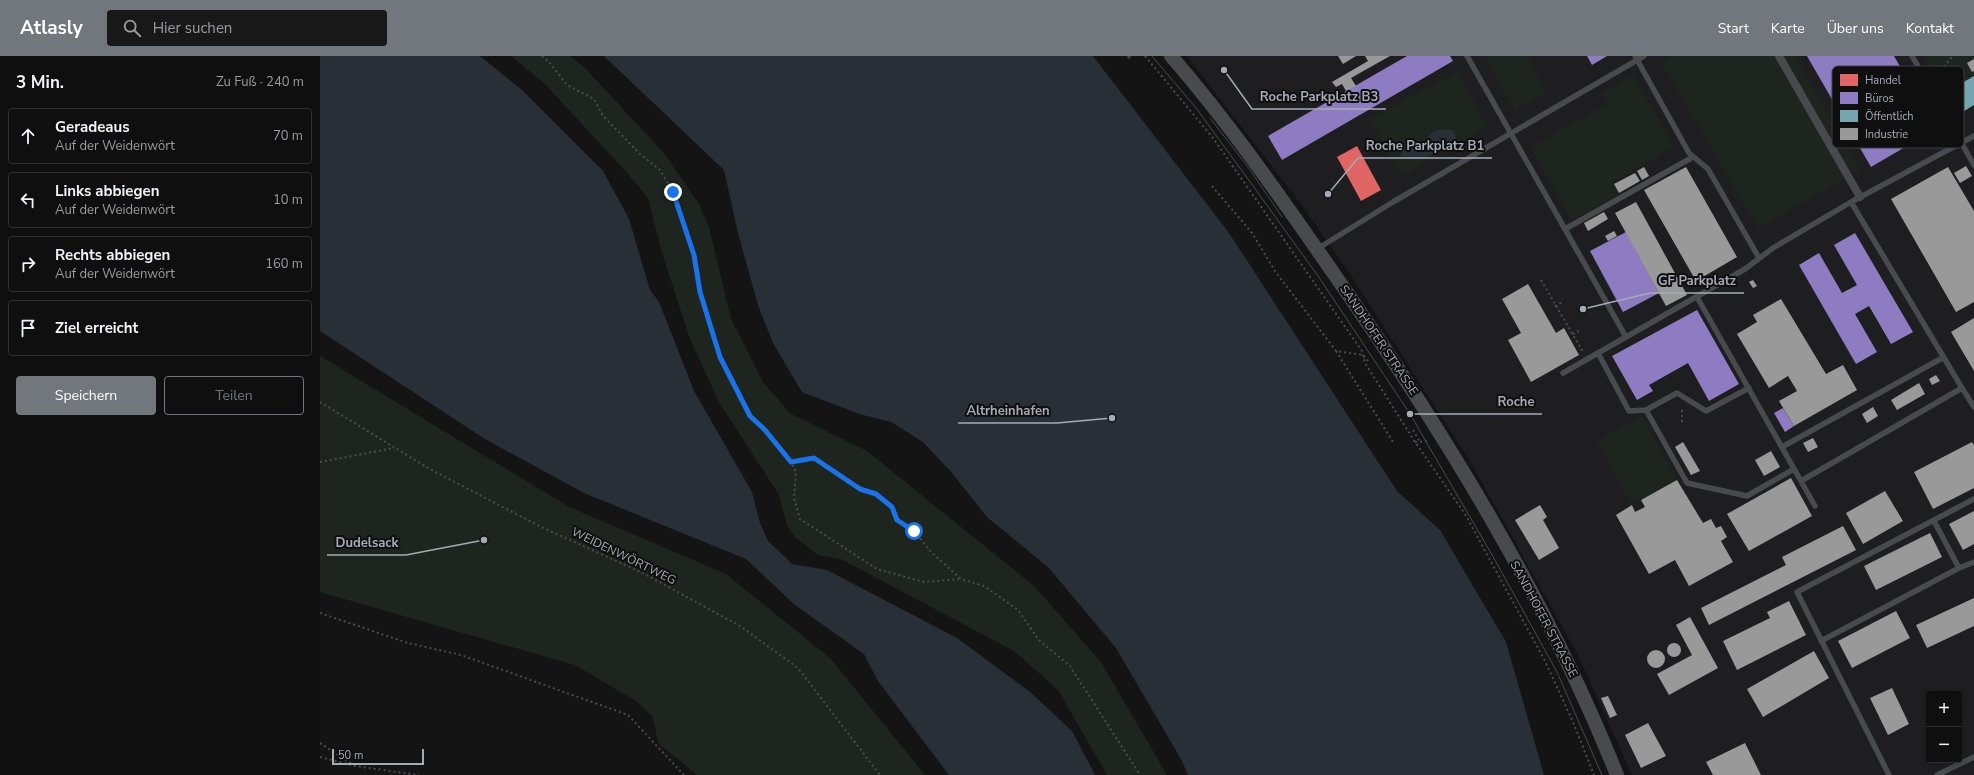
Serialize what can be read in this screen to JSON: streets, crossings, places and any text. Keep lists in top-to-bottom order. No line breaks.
{"streets":{"street":["SANDHOFER STRASSE"],"path":["WEIDENWÖRTWEG"]},"places":["Roche Parkplatz B3","Roche Parkplatz B1","GF Parkplatz","Roche","Altrheinhafen","Dudelsack"],"legend":["Handel","Büros","Öffentlich","Industrie"],"scale_bar":"50 m","page":{"header":"Atlasly","search":"Hier suchen","nav":["Start","Karte","Über uns","Kontakt"],"heading":["3 Min.","Zu Fuß · 240 m"],"list":[["Geradeaus","Auf der Weidenwört","70 m"],["Links abbiegen","Auf der Weidenwört","10 m"],["Rechts abbiegen","Auf der Weidenwört","160 m"],"Ziel erreicht"],"buttons":["Speichern","Teilen"],"map_buttons":["+","−"],"scale":"50 m"}}
